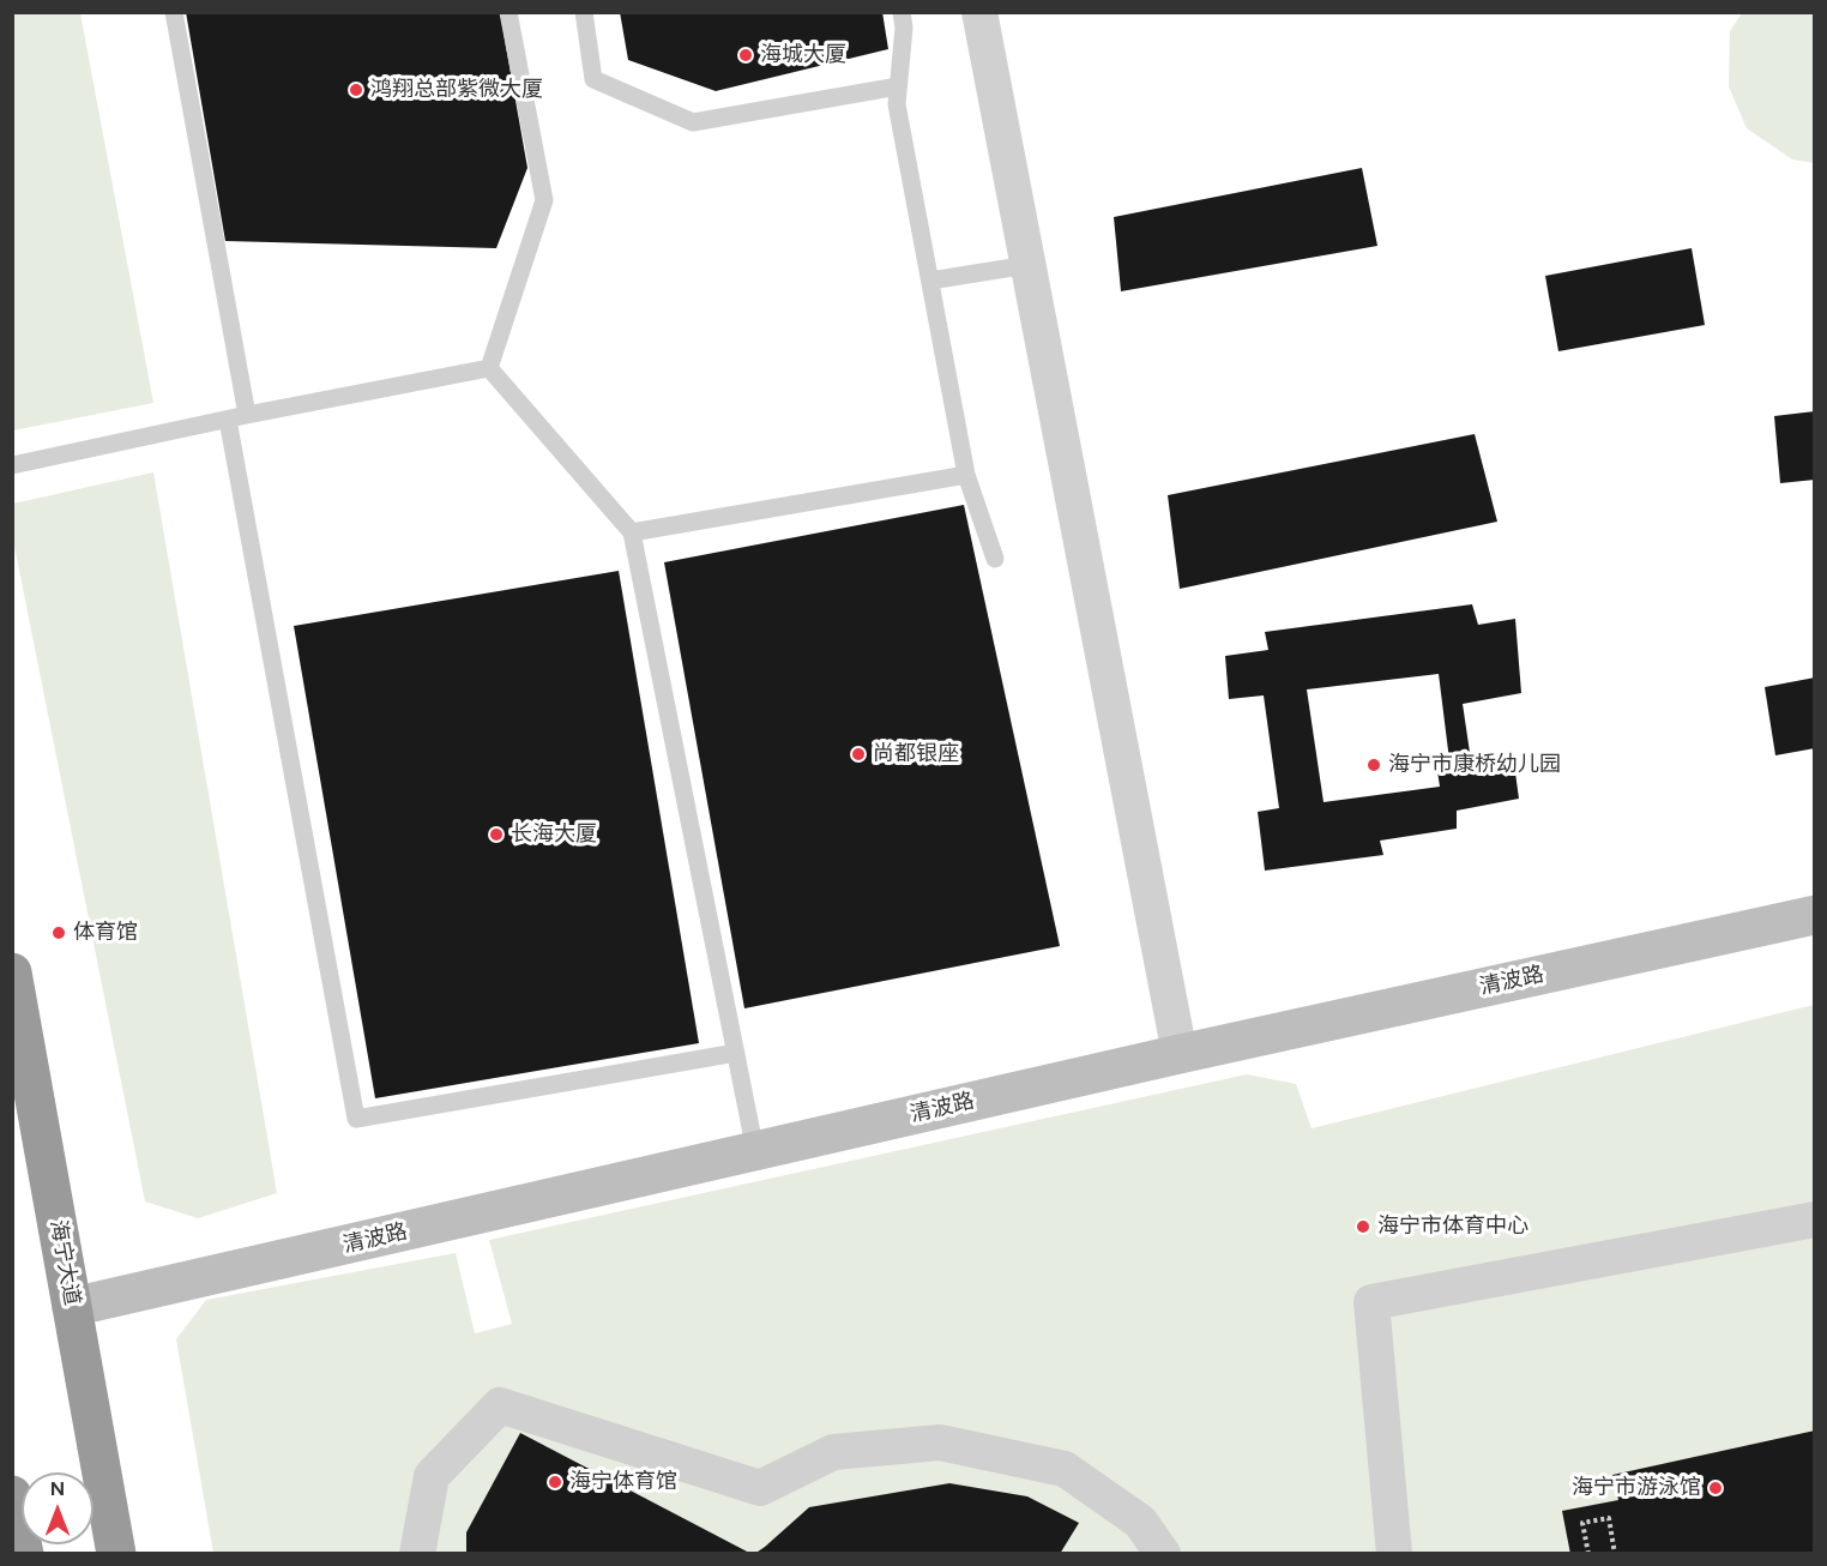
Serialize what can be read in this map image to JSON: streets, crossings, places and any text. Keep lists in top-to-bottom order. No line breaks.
{"streets":{"highway":["海宁大道"],"street":["清波路"]},"crossings":[["清波路","海宁大道"]],"places":["海城大厦","鸿翔总部紫微大厦","尚都银座","海宁市康桥幼儿园","长海大厦","体育馆","海宁市体育中心","海宁体育馆","海宁市游泳馆"],"north":"top"}
